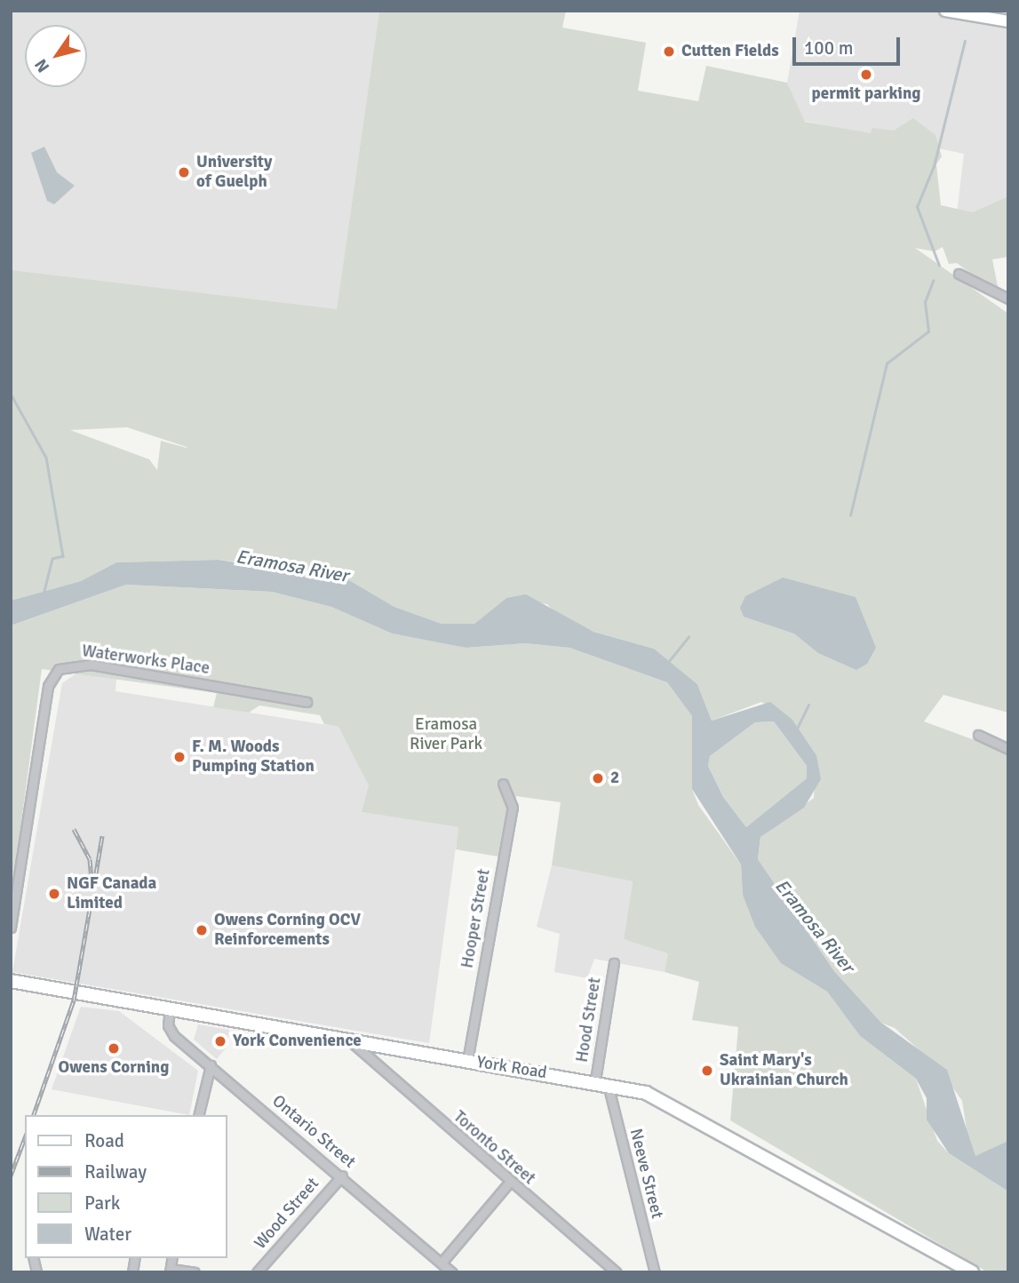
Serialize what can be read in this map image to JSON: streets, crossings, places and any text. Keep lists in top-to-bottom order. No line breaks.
{"streets":{"main road":["York Road"],"street":["Waterworks Place","Hooper Street","Hood Street","Ontario Street","Toronto Street","Neeve Street","Wood Street"]},"crossings":[["Hooper Street","York Road"],["Hood Street","York Road"],["Hood Street","Neeve Street"],["York Road","Ontario Street"],["York Road","Toronto Street"],["York Road","Neeve Street"],["Ontario Street","Wood Street"]],"water":["Eramosa River"],"parks":["Eramosa River Park"],"places":["Cutten Fields","permit parking","University of Guelph","F. M. Woods Pumping Station","2","NGF Canada Limited","Owens Corning OCV Reinforcements","York Convenience","Owens Corning","Saint Mary's Ukrainian Church"],"legend":["Road","Railway","Park","Water"],"scale_bar":"100 m","north":"bottom left"}
